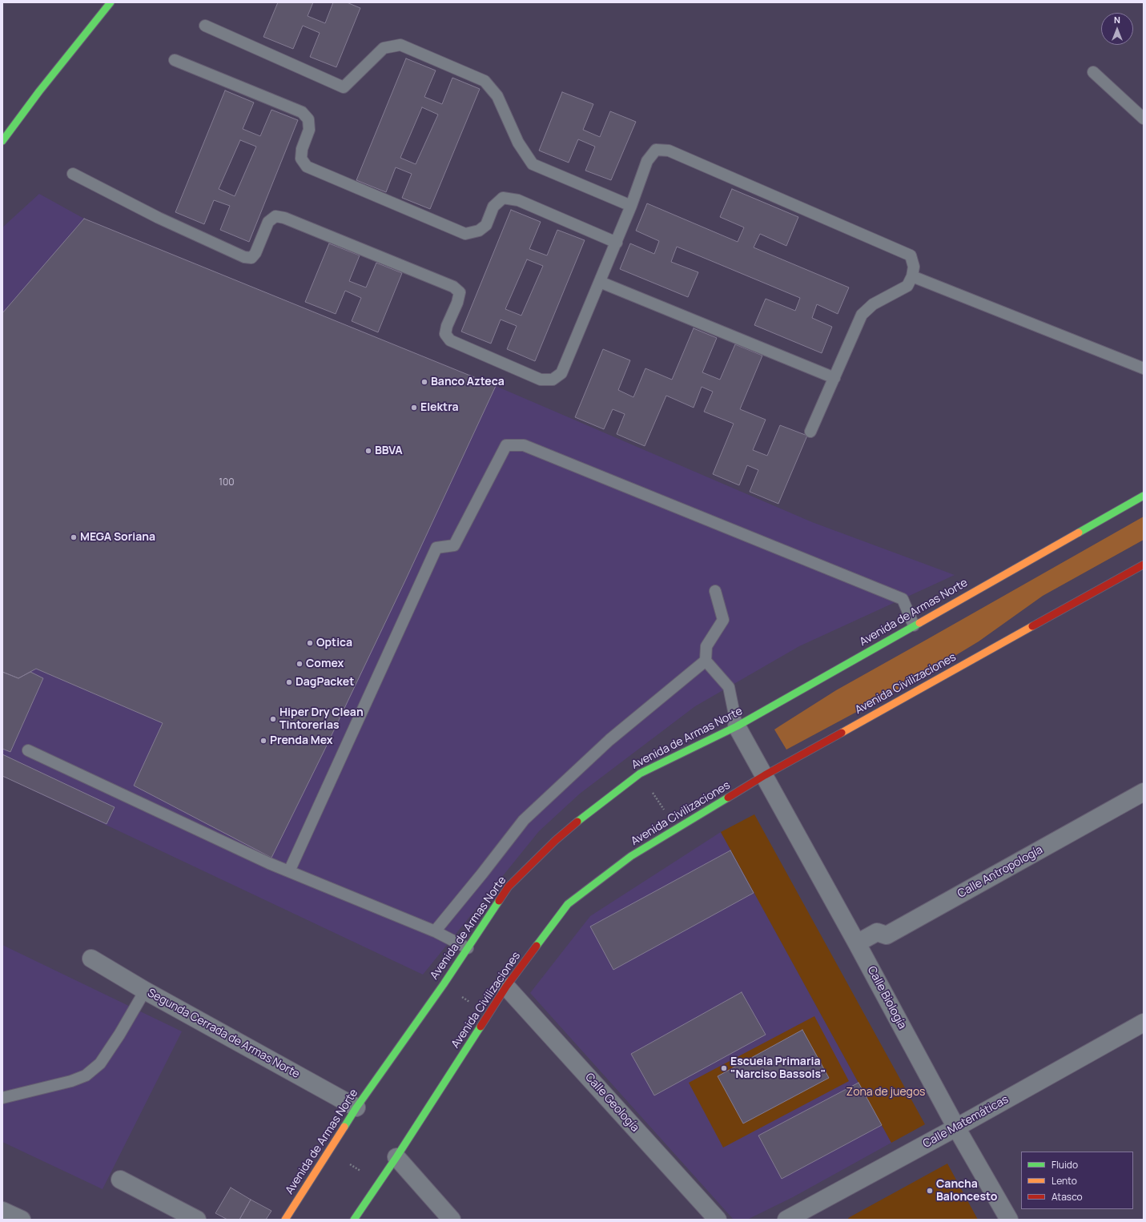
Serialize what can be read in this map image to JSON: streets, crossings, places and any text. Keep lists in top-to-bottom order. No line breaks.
{"streets":{"main road":["Avenida de Armas Norte","Avenida Civilizaciones"],"street":["Calle Antropología","Calle Biología","Segunda Cerrada de Armas Norte","Calle Geología","Calle Matemáticas"]},"crossings":[["Avenida de Armas Norte","Calle Biología"],["Avenida de Armas Norte","Segunda Cerrada de Armas Norte"],["Avenida Civilizaciones","Calle Biología"],["Avenida Civilizaciones","Calle Geología"],["Calle Antropología","Calle Biología"],["Calle Biología","Calle Matemáticas"]],"parks":["Zona de juegos"],"places":["Banco Azteca","Elektra","BBVA","MEGA Soriana","Optica","Comex","DagPacket","Hiper Dry Clean Tintorerias","Prenda Mex","Escuela Primaria \"Narciso Bassols\"","Cancha Baloncesto"],"house_numbers":["100"],"legend":["Fluido","Lento","Atasco"],"north":"top"}
